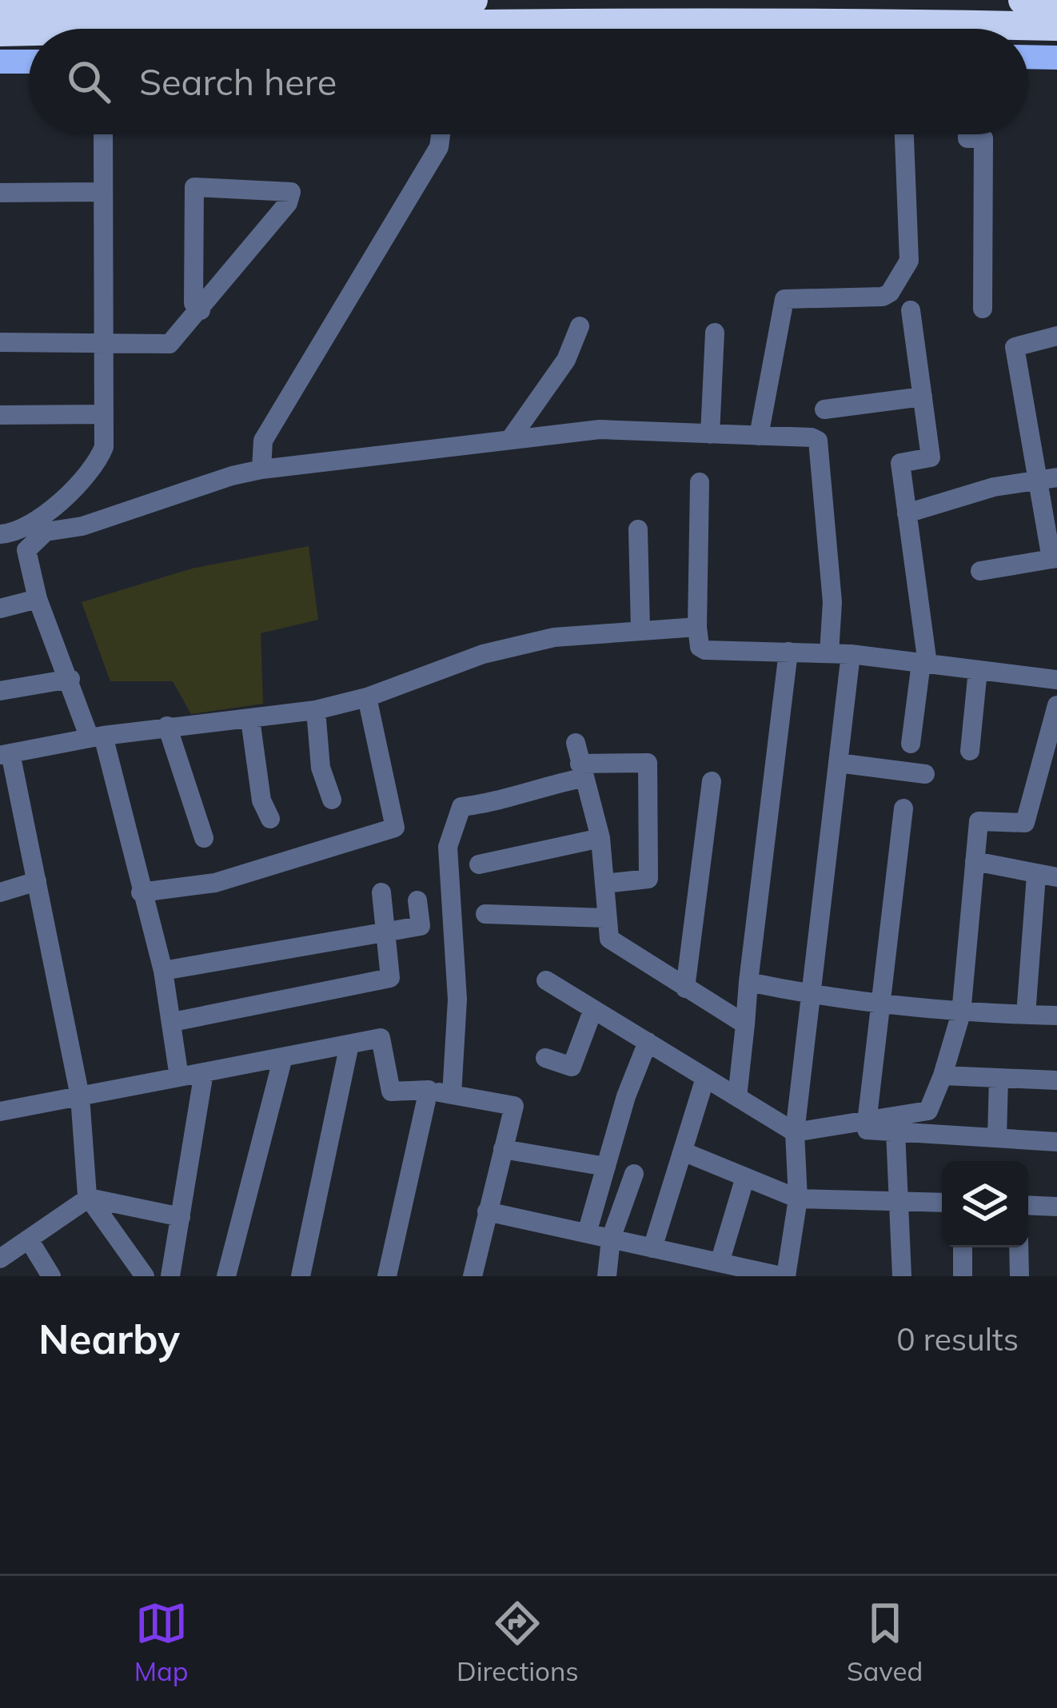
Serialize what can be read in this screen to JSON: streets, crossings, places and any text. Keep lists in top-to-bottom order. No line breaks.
{"page":{"search":"Search here","heading":["Nearby","0 results"],"nav":["Map","Directions","Saved"]}}
